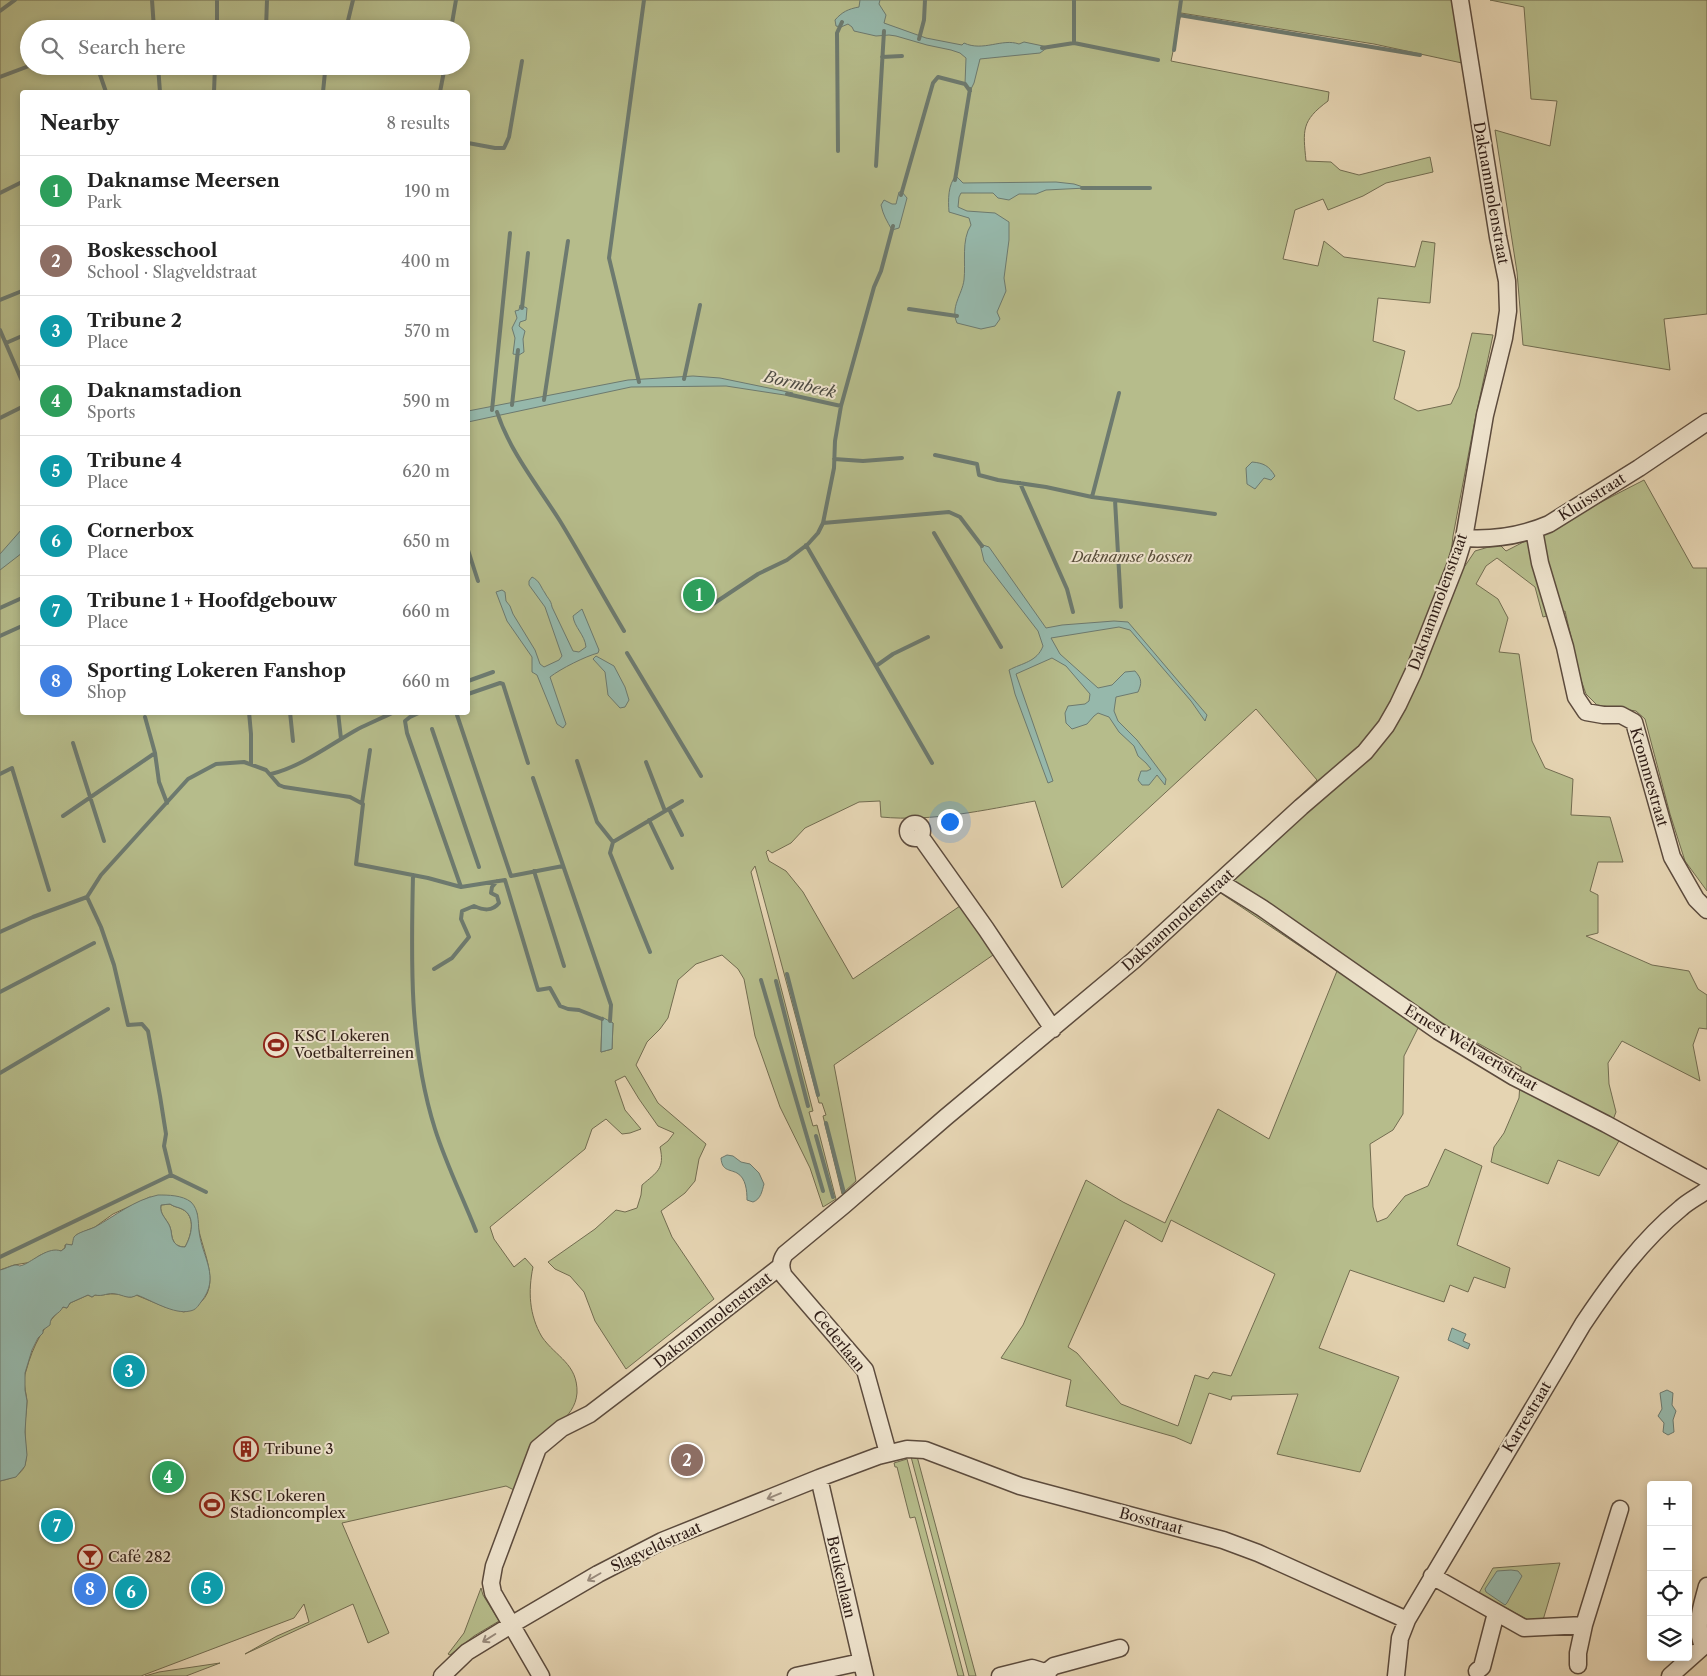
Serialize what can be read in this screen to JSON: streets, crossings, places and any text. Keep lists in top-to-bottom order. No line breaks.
{"streets":{"street":["Daknammolenstraat","Kluisstraat","Krommestraat","Ernest Welvaertstraat","Cederlaan","Karrestraat","Bosstraat","Slagveldstraat","Beukenlaan"]},"crossings":[["Daknammolenstraat","Kluisstraat"],["Daknammolenstraat","Ernest Welvaertstraat"],["Daknammolenstraat","Cederlaan"],["Daknammolenstraat","Slagveldstraat"],["Kluisstraat","Krommestraat"],["Cederlaan","Bosstraat"],["Cederlaan","Slagveldstraat"],["Karrestraat","Bosstraat"],["Bosstraat","Slagveldstraat"],["Slagveldstraat","Beukenlaan"]],"one_way":["Slagveldstraat"],"water":["Bormbeek"],"parks":["Daknamse bossen"],"places":{"sports":["KSC Lokeren Voetbalterreinen","KSC Lokeren Stadioncomplex"],"building":["Tribune 3"],"bar":["Café 282"]},"page":{"search":"Search here","heading":["Nearby","8 results"],"list":[{"mark":"1","name":"Daknamse Meersen","note":"Park","value":"190 m"},{"mark":"2","name":"Boskesschool","note":"School · Slagveldstraat","value":"400 m"},{"mark":"3","name":"Tribune 2","note":"Place","value":"570 m"},{"mark":"4","name":"Daknamstadion","note":"Sports","value":"590 m"},{"mark":"5","name":"Tribune 4","note":"Place","value":"620 m"},{"mark":"6","name":"Cornerbox","note":"Place","value":"650 m"},{"mark":"7","name":"Tribune 1 + Hoofdgebouw","note":"Place","value":"660 m"},{"mark":"8","name":"Sporting Lokeren Fanshop","note":"Shop","value":"660 m"}],"pins":["1","3","2","4","7","5","8","6"],"map_buttons":["+","−"]}}
